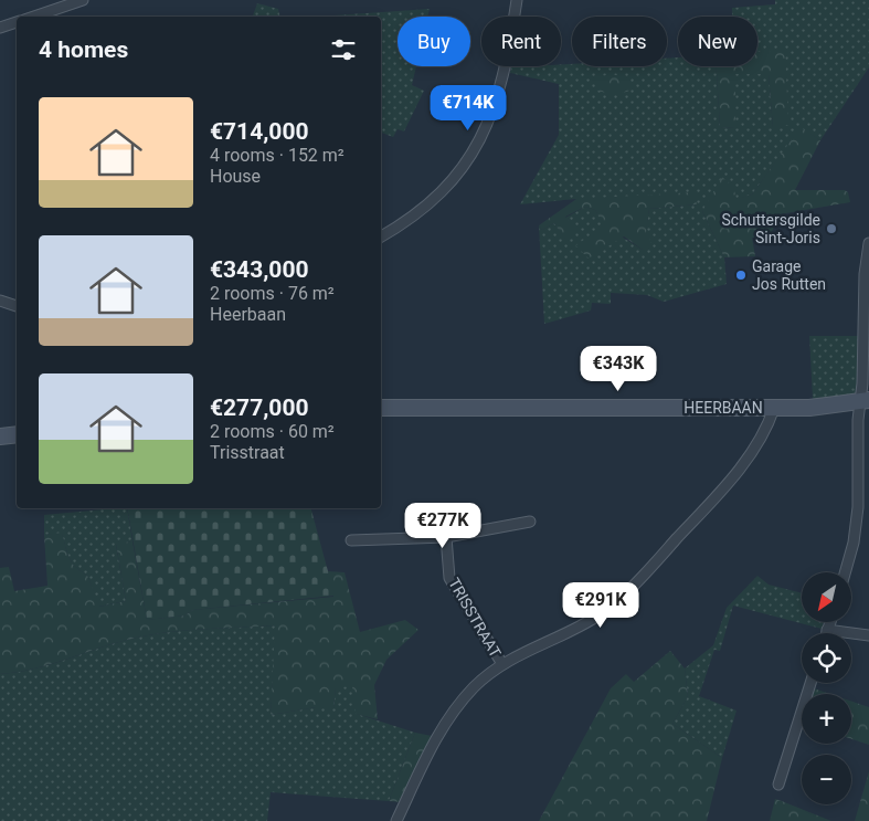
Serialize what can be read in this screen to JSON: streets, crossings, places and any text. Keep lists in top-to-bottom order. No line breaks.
{"streets":{"street":["HEERBAAN","TRISSTRAAT"]},"places":["Schuttersgilde Sint-Joris","Garage Jos Rutten"],"north":"bottom left","page":{"chip":["Buy","Rent","Filters","New"],"heading":"4 homes","list":[{"name":"€714,000","note":"4 rooms · 152 m² · House"},{"name":"€343,000","note":"2 rooms · 76 m² · Heerbaan"},{"name":"€277,000","note":"2 rooms · 60 m² · Trisstraat"}],"price":["€714K","€343K","€277K","€291K"],"map_buttons":["+","−"]}}
